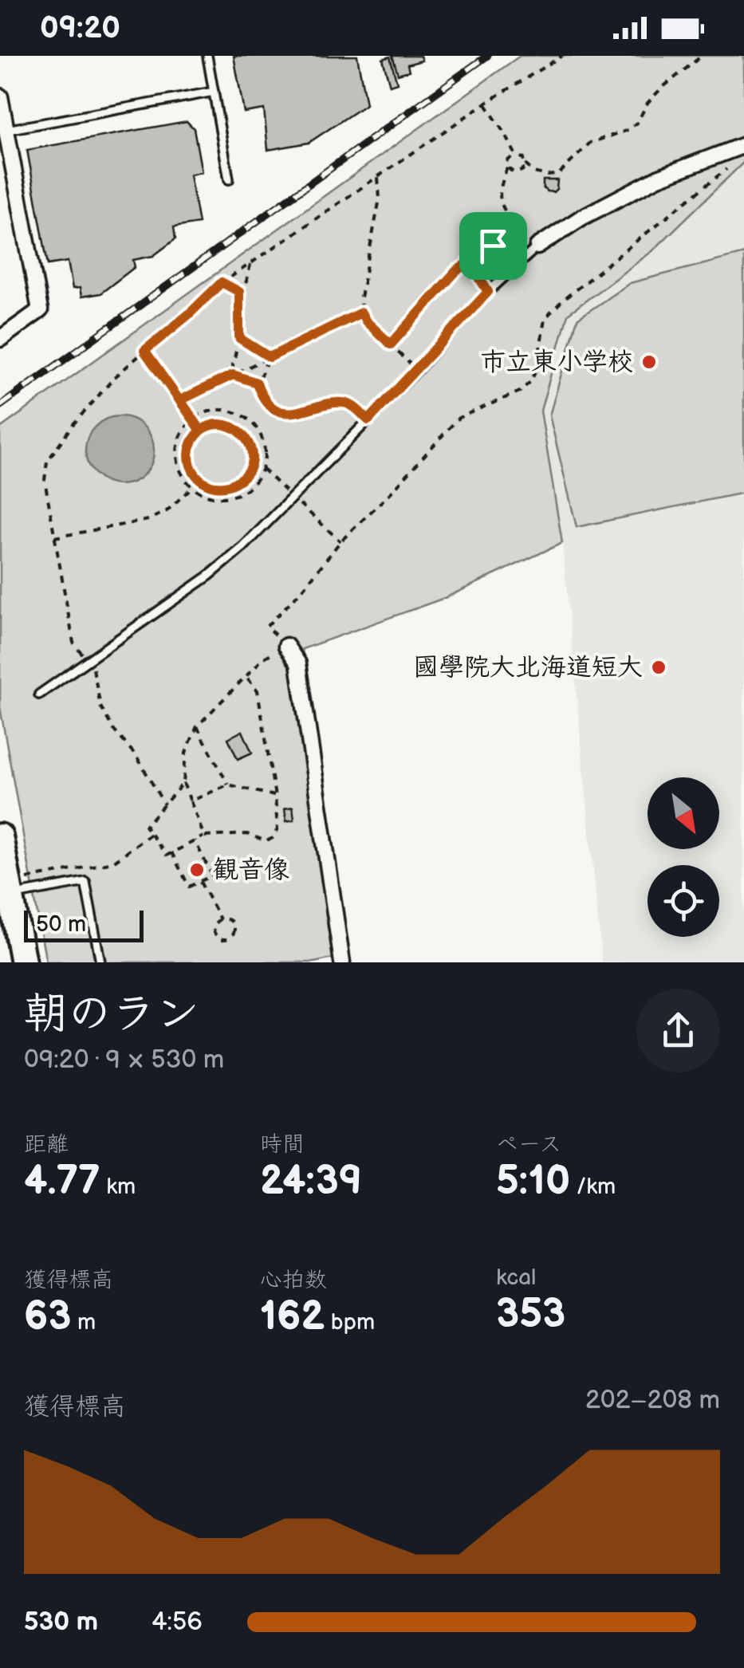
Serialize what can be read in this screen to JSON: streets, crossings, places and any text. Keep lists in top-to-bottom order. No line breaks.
{"places":["市立東小学校","國學院大北海道短大","観音像"],"scale_bar":"50 m","north":"bottom right","page":{"status":"09:20","scale":"50 m","heading":["朝のラン","09:20 · 9 × 530 m"],"stats":[["距離","4.77 km"],["時間","24:39"],["ペース","5:10 /km"],["獲得標高","63 m"],["心拍数","162 bpm"],["kcal","353"]],"chart":["獲得標高","202–208 m"],"list":[{"name":"530 m","note":"4:56"}]}}
